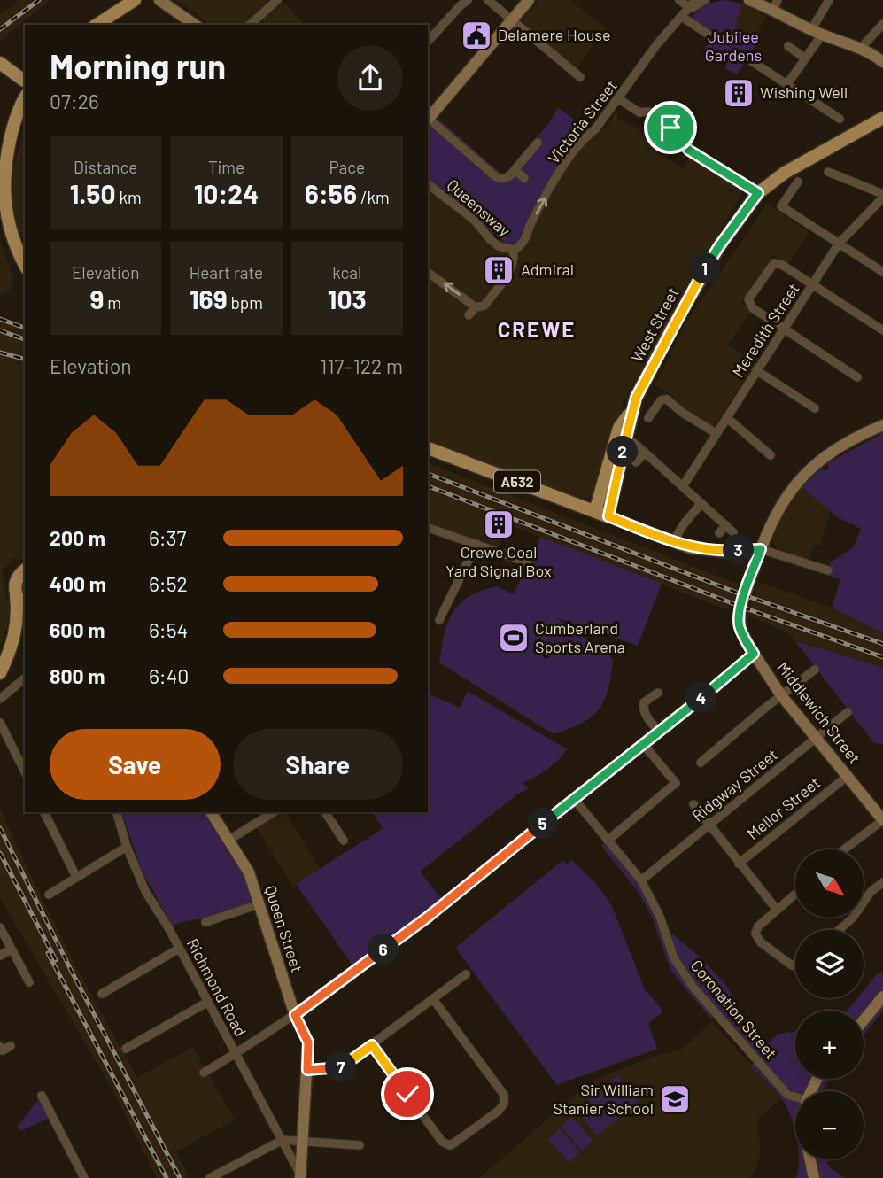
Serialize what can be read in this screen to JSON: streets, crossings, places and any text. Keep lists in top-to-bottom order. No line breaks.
{"streets":{"main road":["West Street","A532"],"street":["Victoria Street","Queensway","Meredith Street","Middlewich Street","Ridgway Street","Mellor Street","Queen Street","Richmond Road","Coronation Street"]},"crossings":[["Victoria Street","Queensway"],["West Street","A532"],["Middlewich Street","Ridgway Street"],["Middlewich Street","Mellor Street"],["Ridgway Street","Coronation Street"],["Queen Street","Richmond Road"]],"one_way":["Victoria Street"],"districts":["CREWE"],"parks":["Jubilee Gardens"],"places":{"public building":["Delamere House"],"building":["Wishing Well","Admiral","Crewe Coal Yard Signal Box"],"sports":["Cumberland Sports Arena"],"school or university":["Sir William Stanier School"]},"north":"bottom right","page":{"heading":["Morning run","07:26"],"stats":[["Distance","1.50 km"],["Time","10:24"],["Pace","6:56 /km"],["Elevation","9 m"],["Heart rate","169 bpm"],["kcal","103"]],"pins":["1","2","3","4","5","6","7"],"chart":["Elevation","117–122 m"],"list":[{"name":"200 m","note":"6:37"},{"name":"400 m","note":"6:52"},{"name":"600 m","note":"6:54"},{"name":"800 m","note":"6:40"}],"buttons":["Save","Share"],"map_buttons":["+","−"]}}
